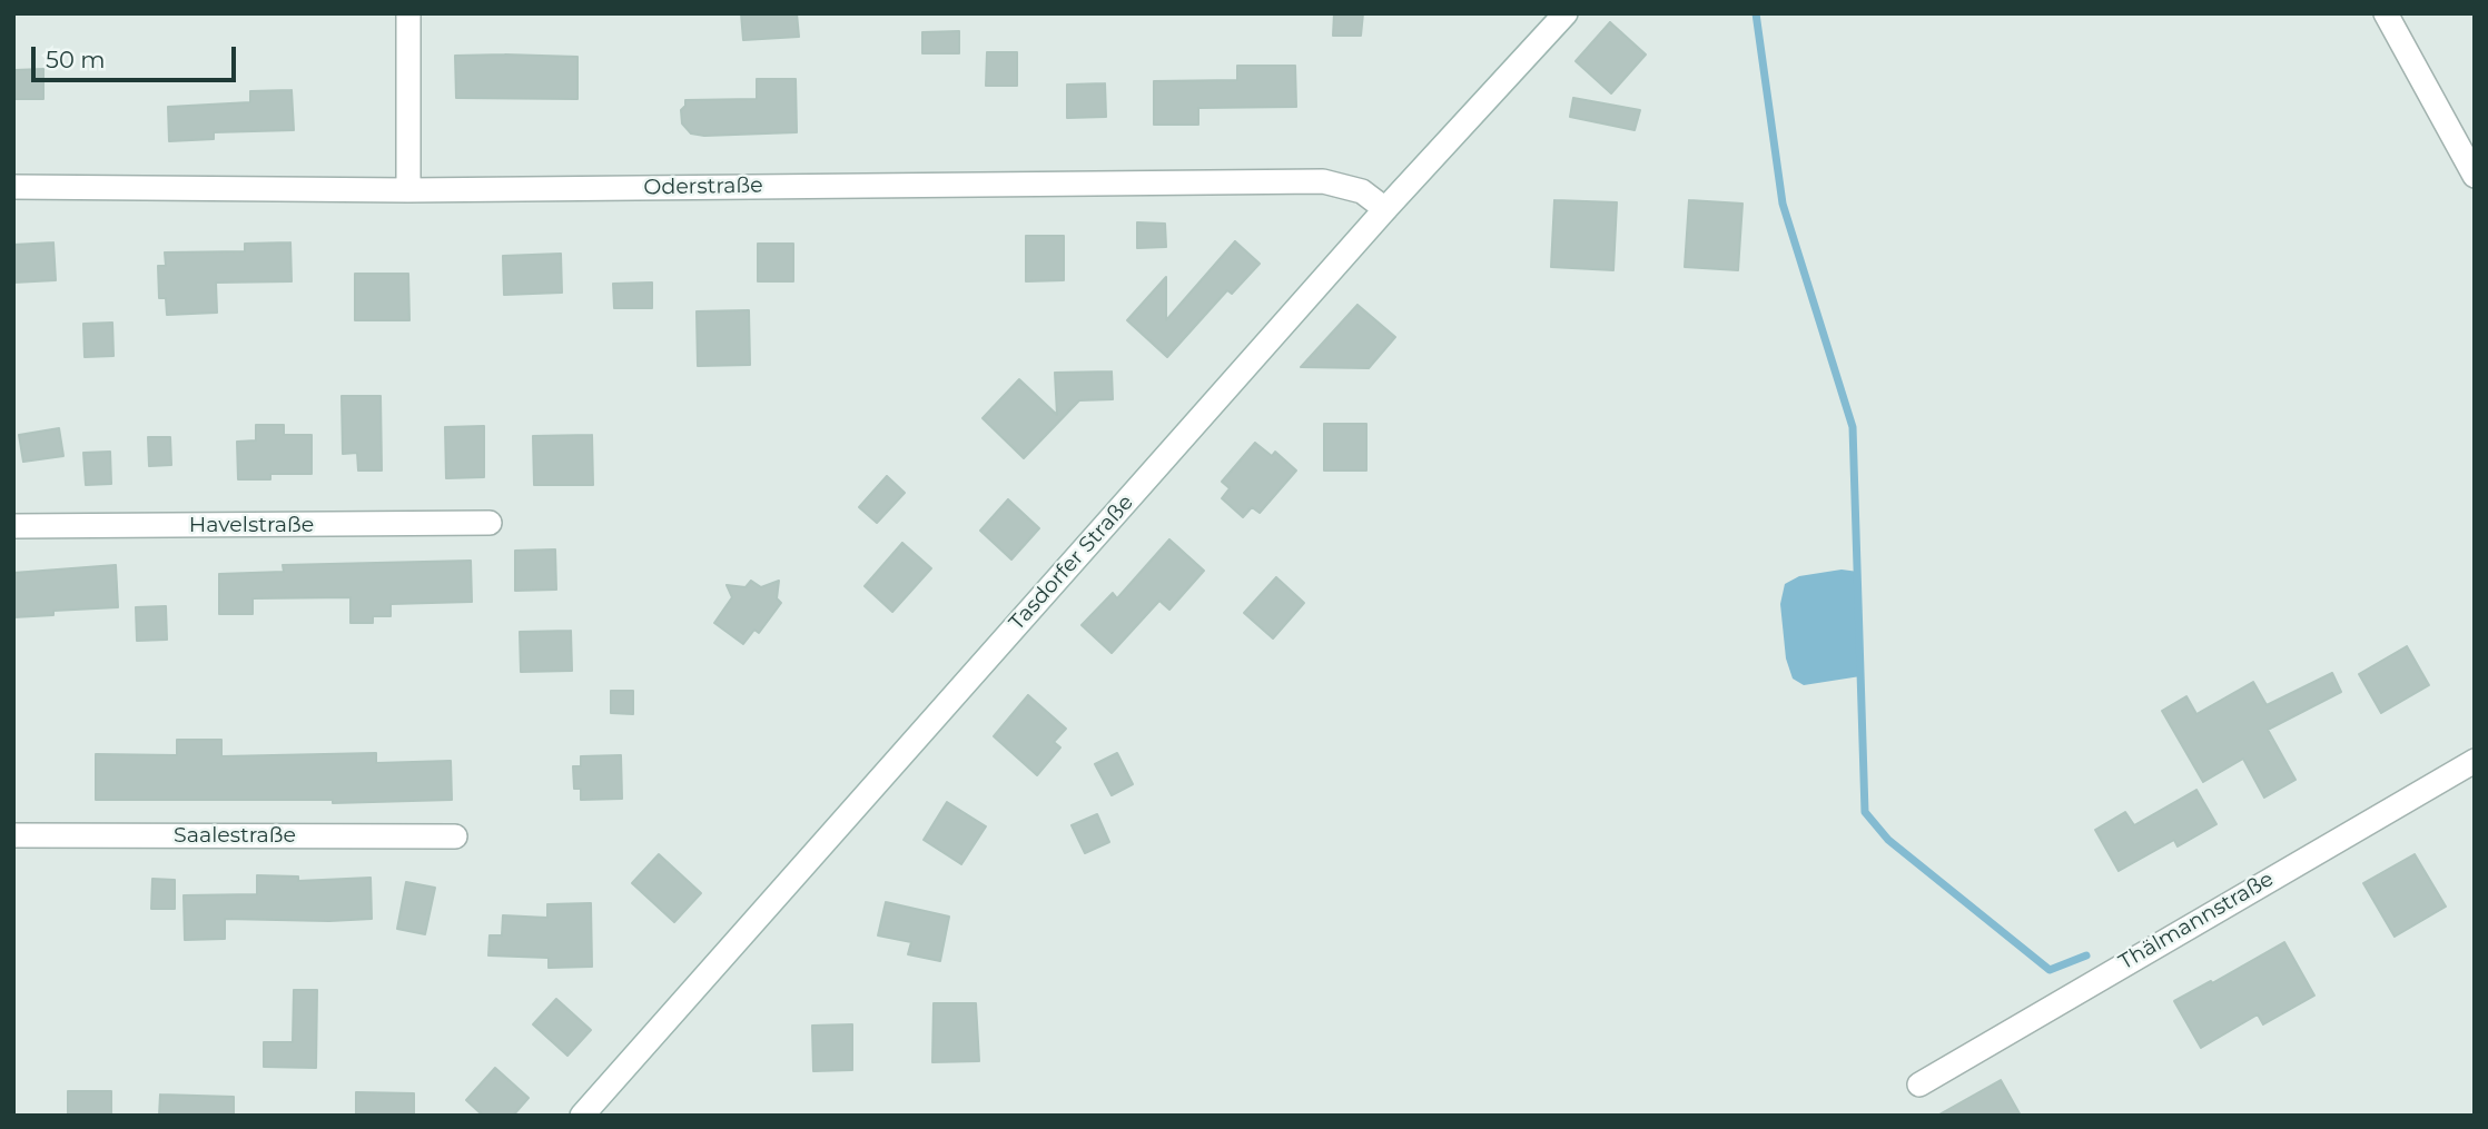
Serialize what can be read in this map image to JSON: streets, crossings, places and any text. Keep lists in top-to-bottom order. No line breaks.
{"streets":{"street":["Oderstraße","Havelstraße","Tasdorfer Straße","Saalestraße","Thälmannstraße"]},"crossings":[["Oderstraße","Tasdorfer Straße"]],"scale_bar":"50 m"}
